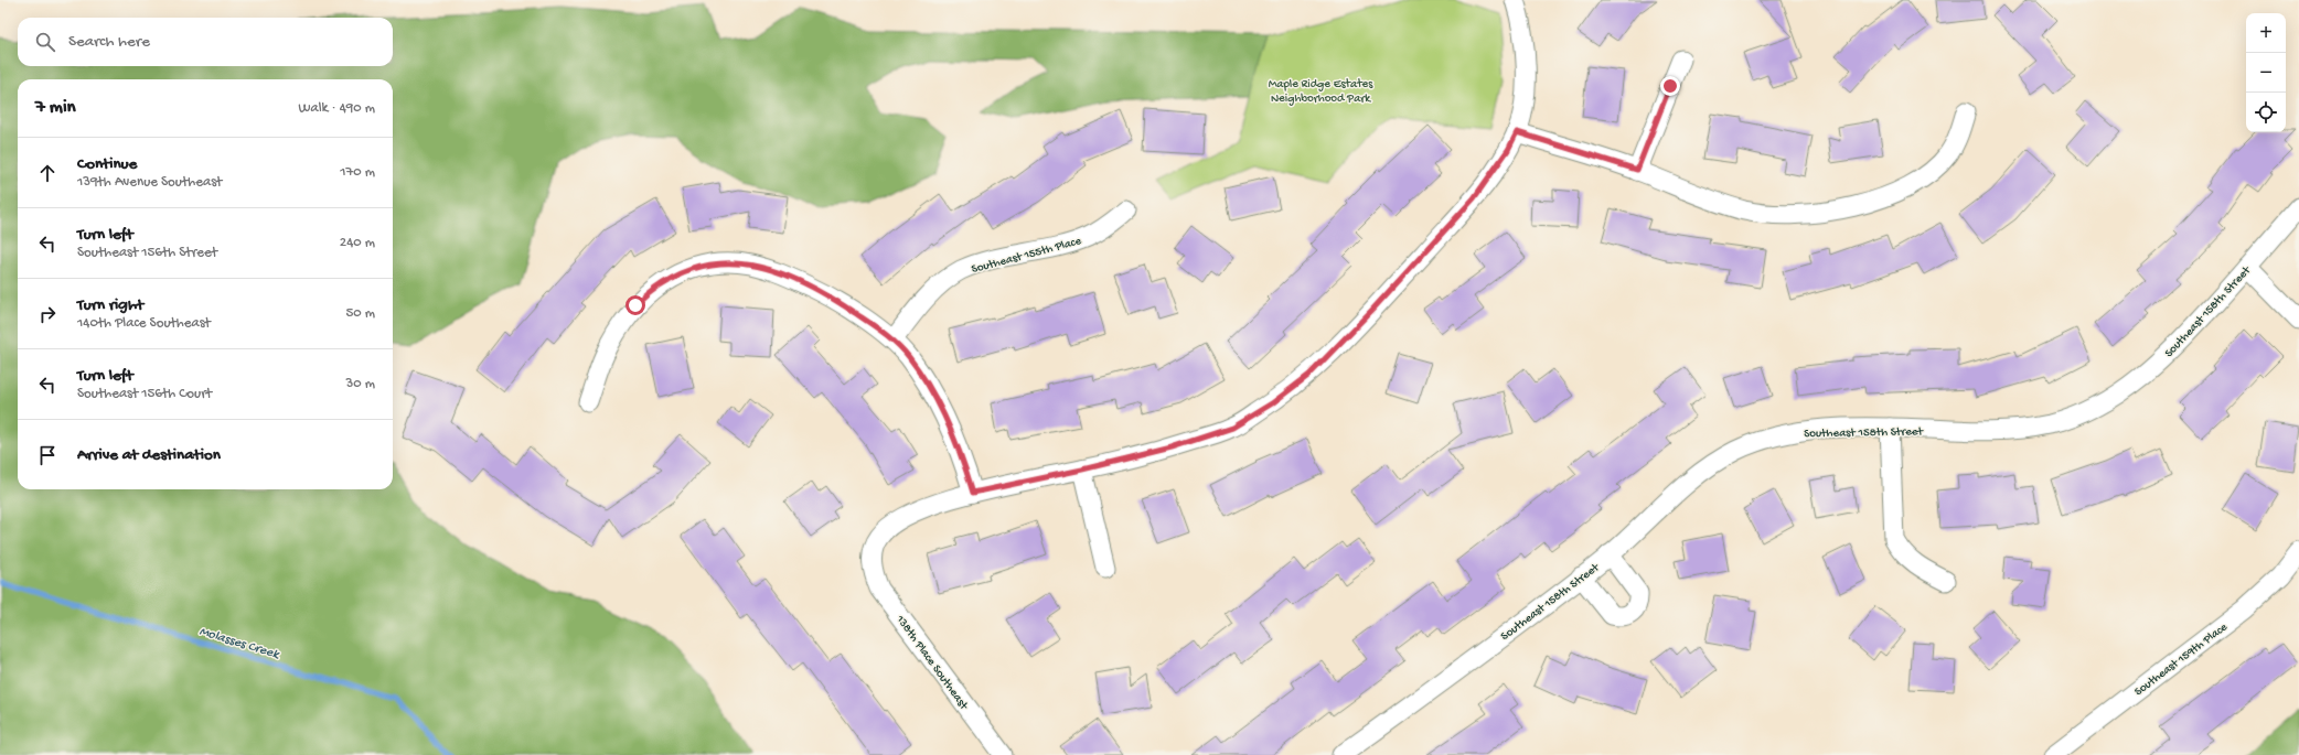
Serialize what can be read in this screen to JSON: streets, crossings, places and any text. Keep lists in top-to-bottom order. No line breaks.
{"streets":{"street":["Southeast 155th Place","Southeast 158th Street","Southeast 159th Place","138th Place Southeast"]},"water":["Molasses Creek"],"parks":["Maple Ridge Estates Neighborhood Park"],"page":{"map_buttons":["+","−"],"search":"Search here","heading":["7 min","Walk · 490 m"],"list":[["Continue","139th Avenue Southeast","170 m"],["Turn left","Southeast 156th Street","240 m"],["Turn right","140th Place Southeast","50 m"],["Turn left","Southeast 156th Court","30 m"],"Arrive at destination"]}}
